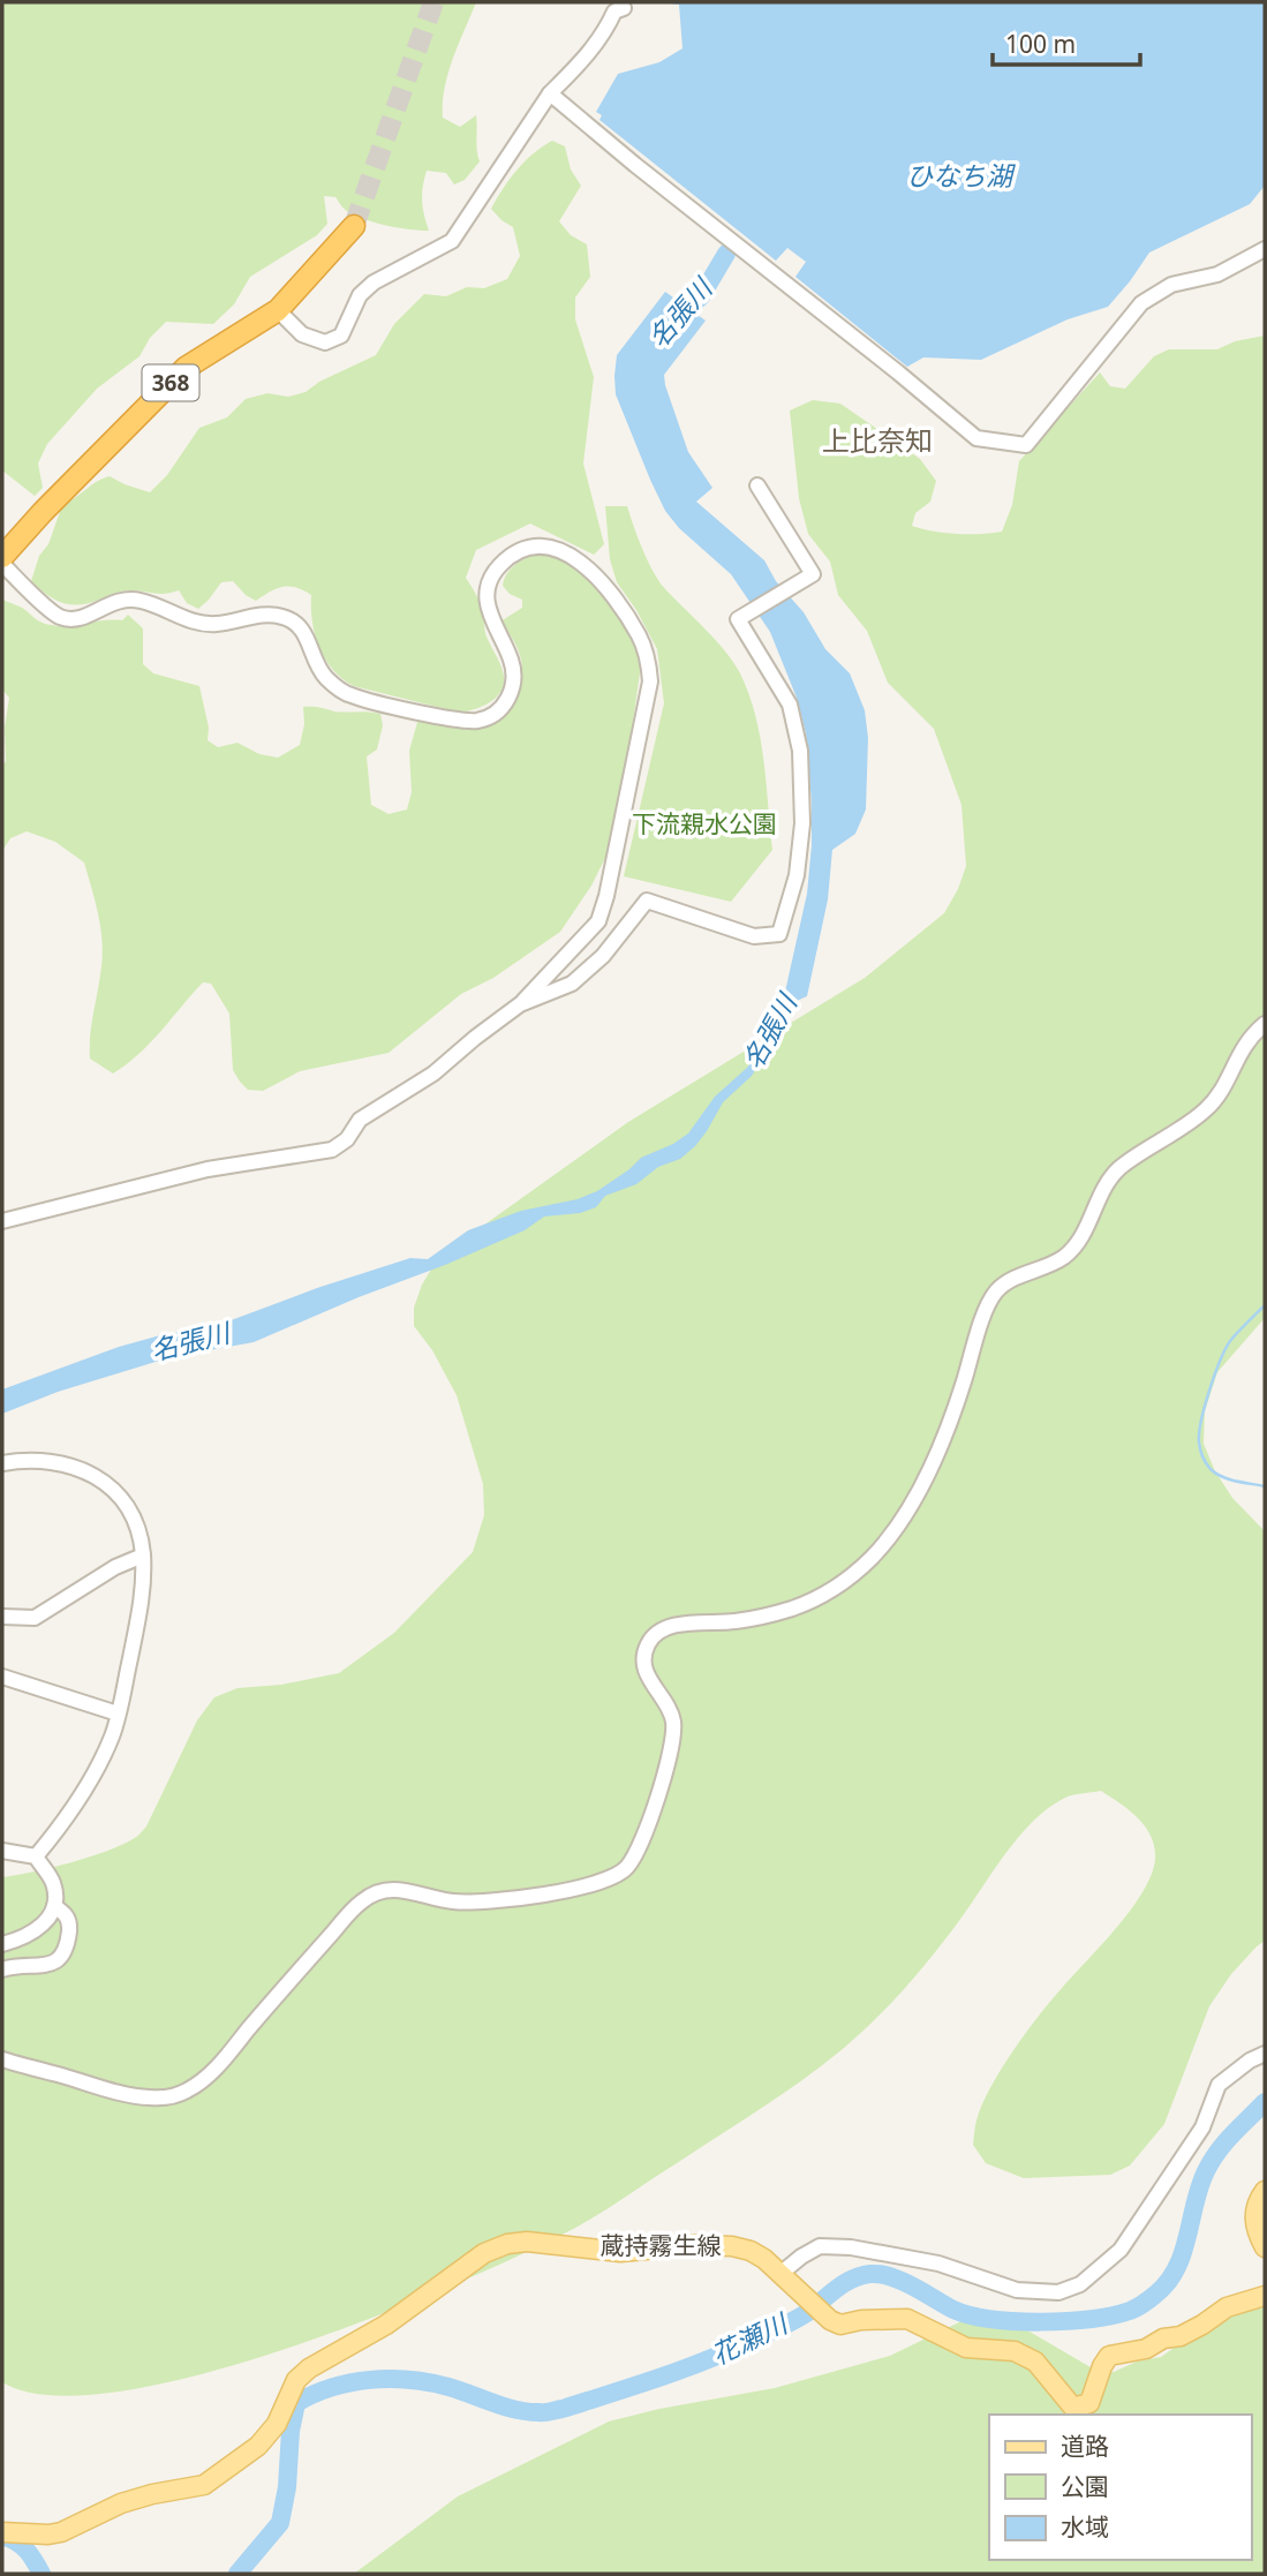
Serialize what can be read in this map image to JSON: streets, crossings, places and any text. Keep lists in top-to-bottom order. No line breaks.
{"streets":{"highway":["368"],"main road":["蔵持霧生線"]},"districts":["上比奈知"],"water":["ひなち湖","名張川","花瀬川"],"parks":["下流親水公園"],"legend":["道路","公園","水域"],"scale_bar":"100 m"}
